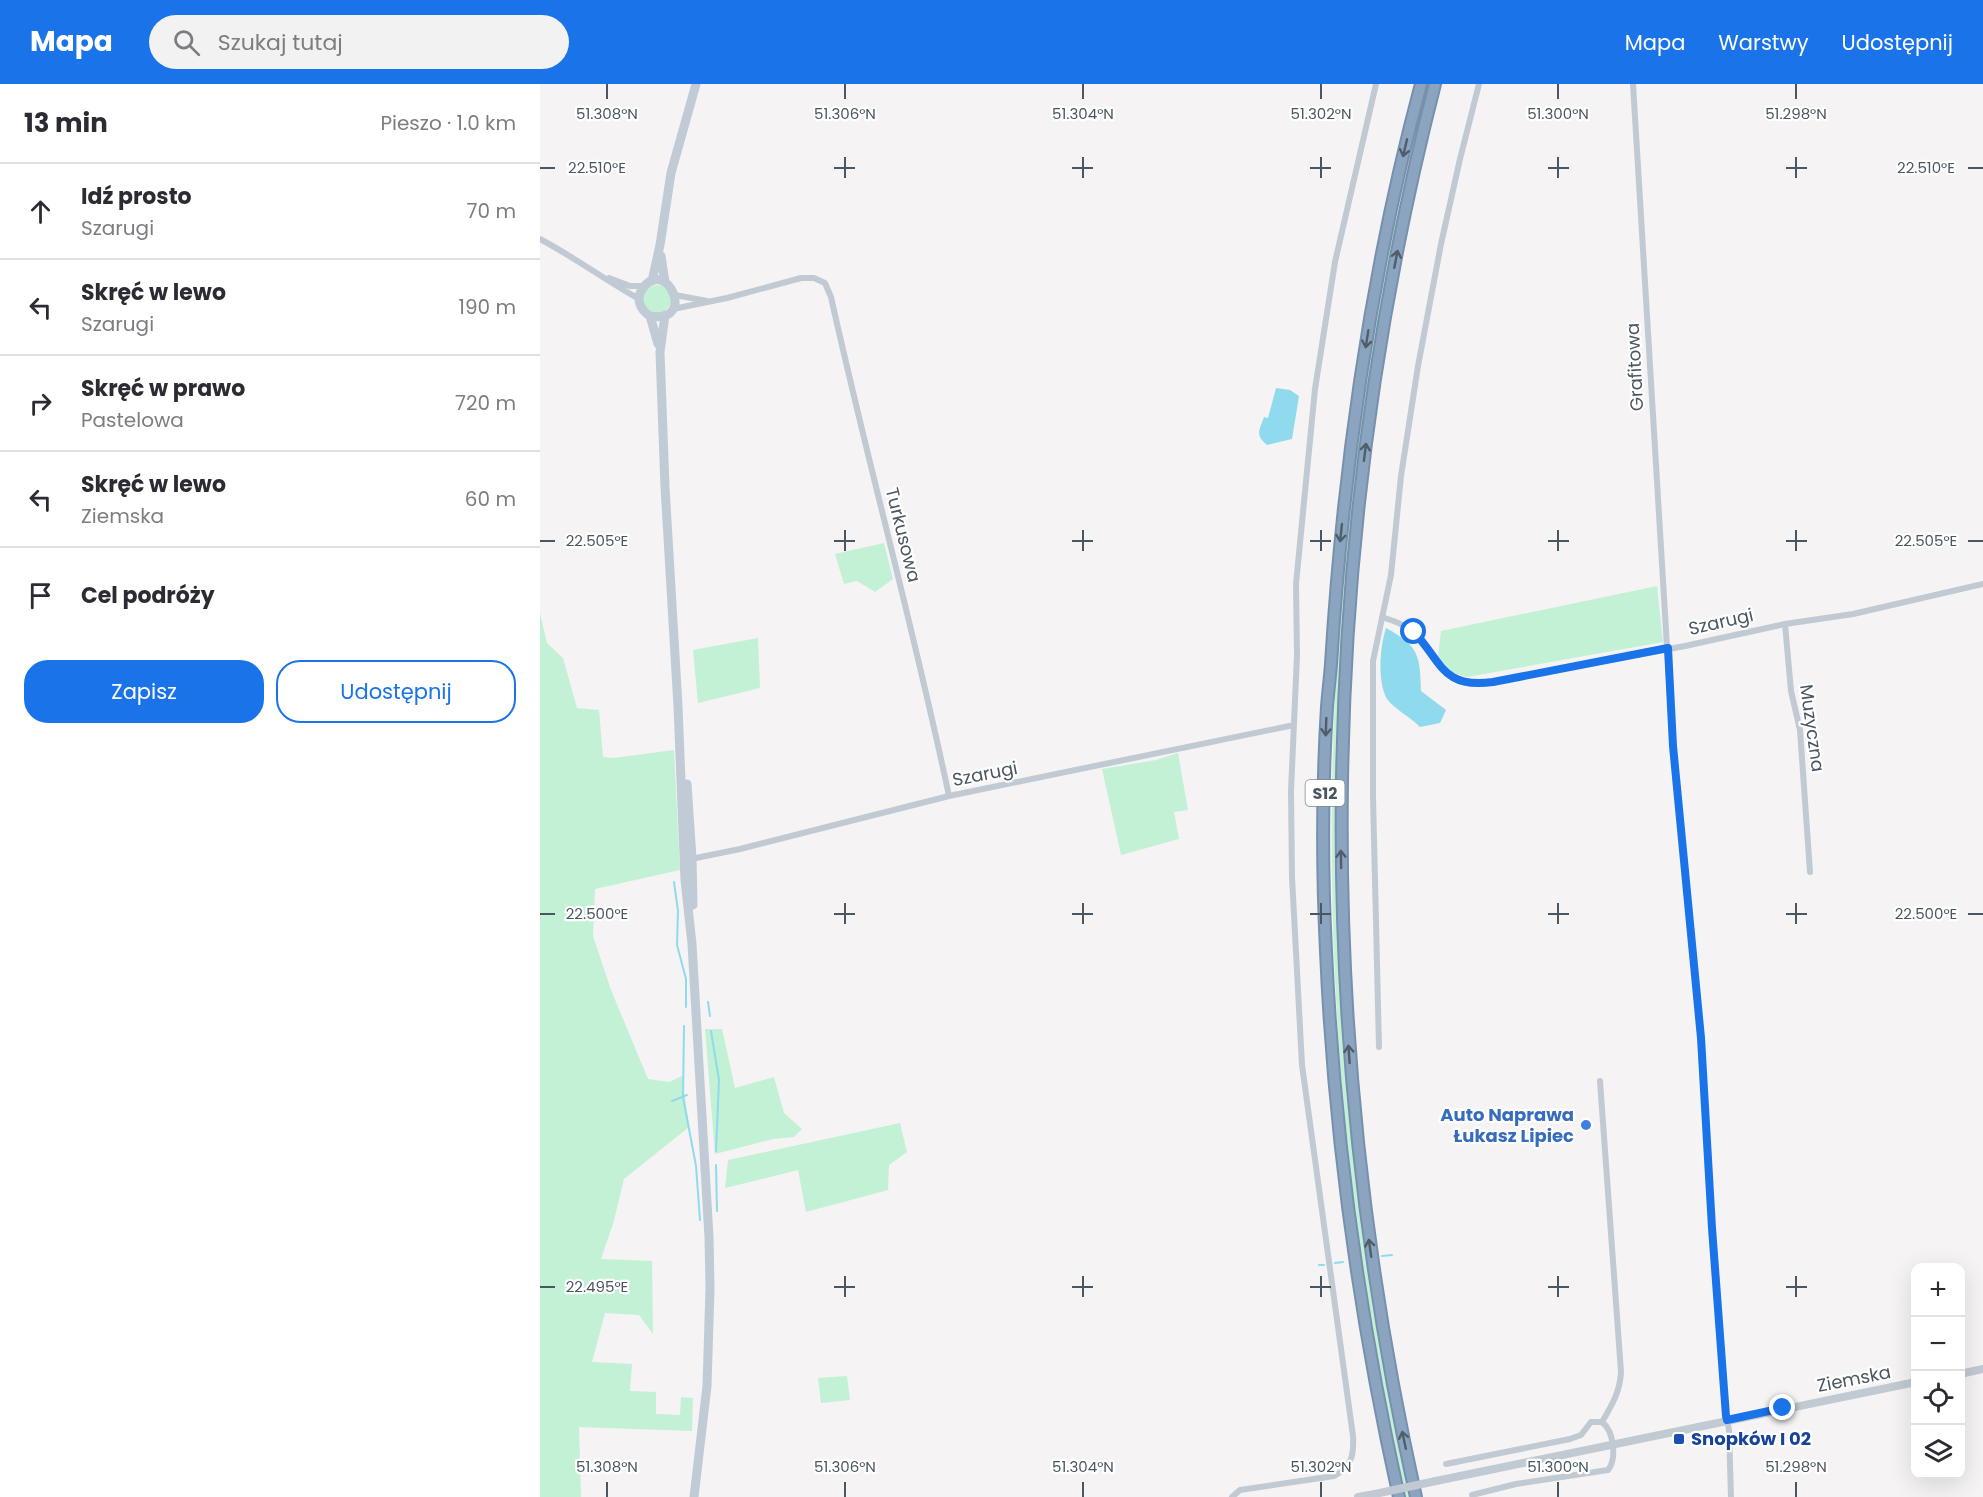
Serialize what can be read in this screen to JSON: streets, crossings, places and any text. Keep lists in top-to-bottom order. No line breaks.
{"streets":{"highway":["S12"],"street":["Grafitowa","Turkusowa","Szarugi","Muzyczna","Ziemska"]},"crossings":[["Grafitowa","Szarugi"],["Grafitowa","Ziemska"],["Turkusowa","Szarugi"],["Szarugi","Muzyczna"]],"places":{"other":["Auto Naprawa Łukasz Lipiec"],"transit":["Snopków I 02"]},"page":{"header":"Mapa","search":"Szukaj tutaj","nav":["Mapa","Warstwy","Udostępnij"],"heading":["13 min","Pieszo · 1.0 km"],"list":[["Idź prosto","Szarugi","70 m"],["Skręć w lewo","Szarugi","190 m"],["Skręć w prawo","Pastelowa","720 m"],["Skręć w lewo","Ziemska","60 m"],"Cel podróży"],"buttons":["Zapisz","Udostępnij"],"map_buttons":["+","−"]},"coordinates":["51.308°N","51.306°N","51.304°N","51.302°N","51.300°N","51.298°N","22.510°E","22.505°E","22.500°E","22.495°E"]}
